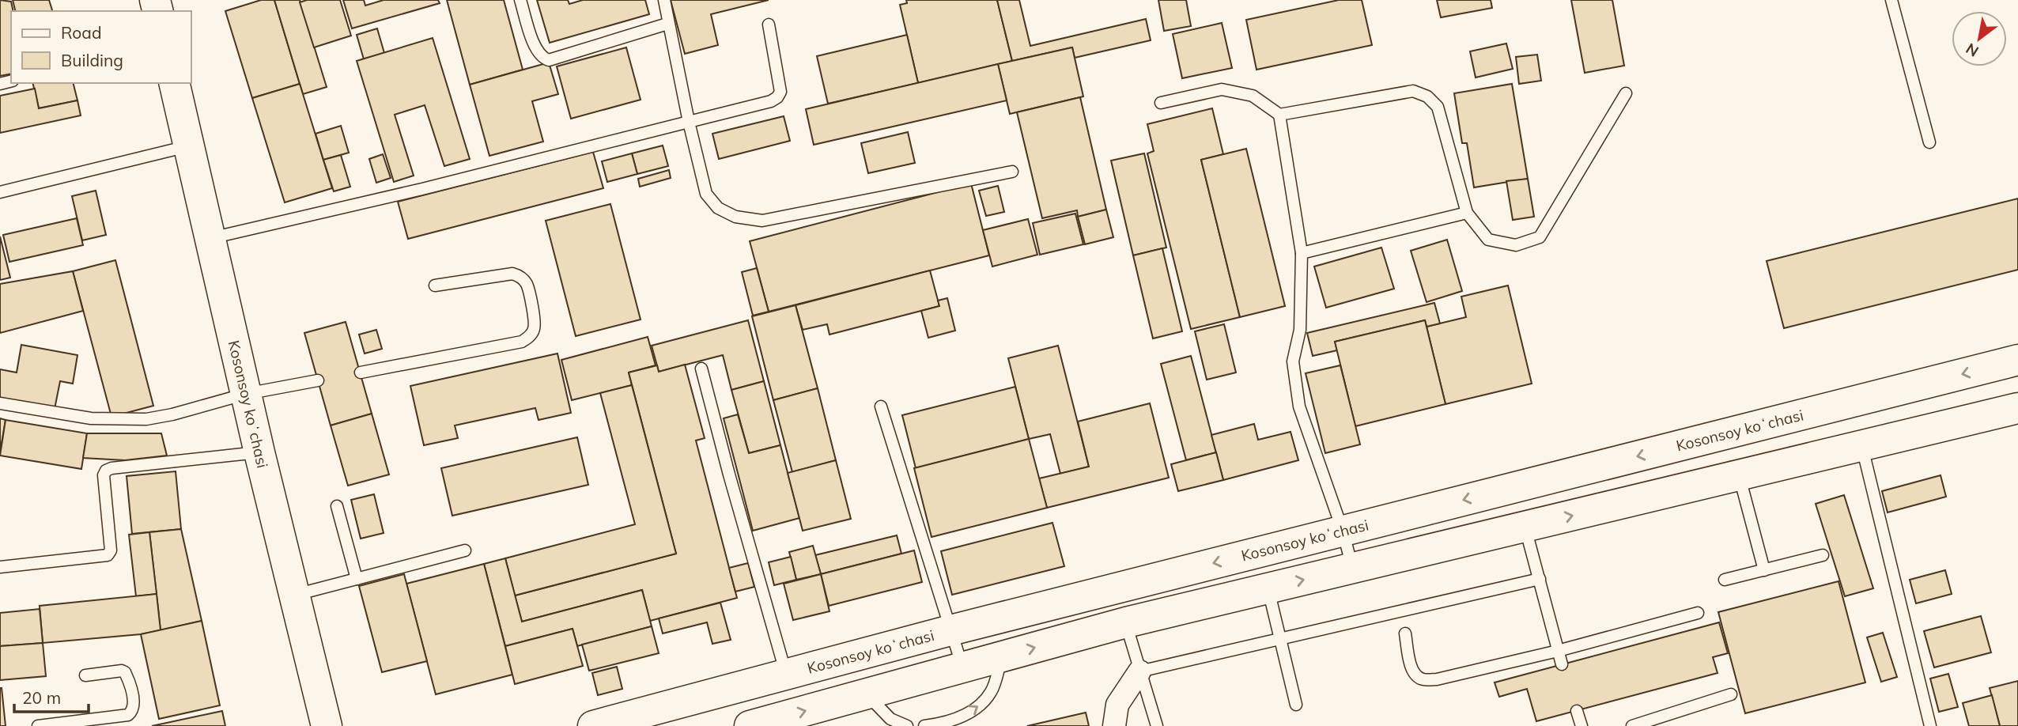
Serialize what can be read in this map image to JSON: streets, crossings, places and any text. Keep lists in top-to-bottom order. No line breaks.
{"streets":{"street":["Kosonsoy koʻchasi"]},"legend":["Road","Building"],"scale_bar":"20 m","north":"bottom left"}
